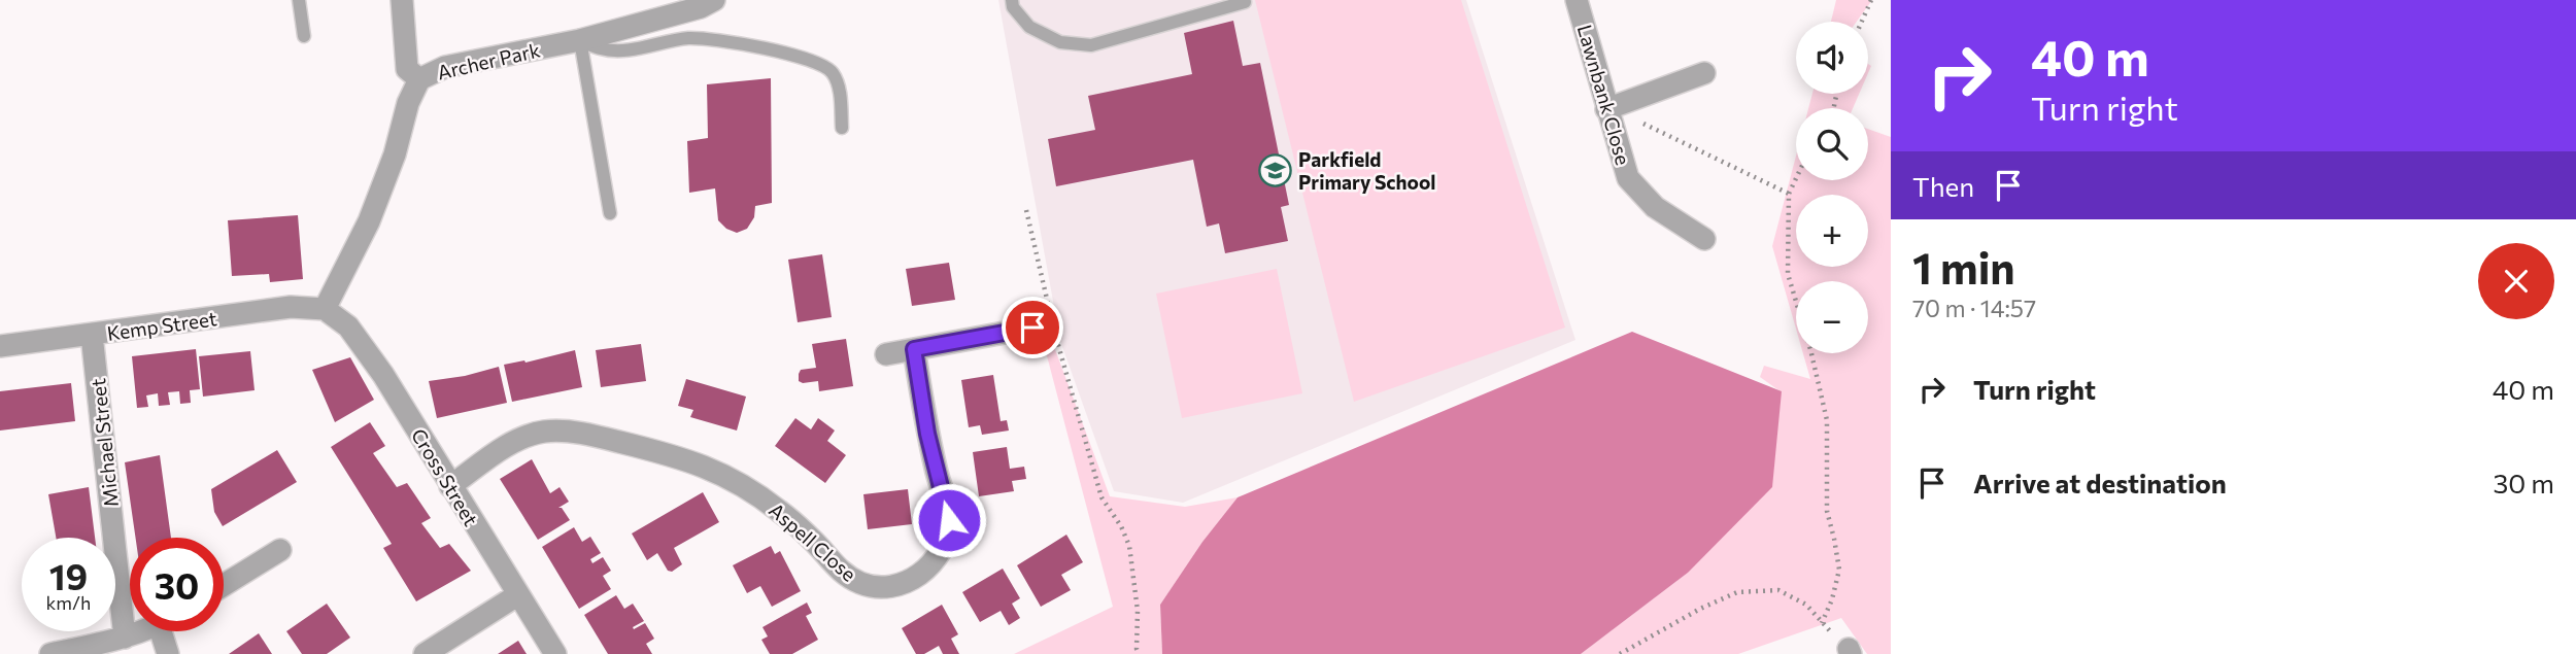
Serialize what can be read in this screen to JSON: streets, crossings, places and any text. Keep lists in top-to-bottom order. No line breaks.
{"streets":{"street":["Archer Park","Lawnbank Close","Kemp Street","Michael Street","Cross Street","Aspell Close"]},"crossings":[["Archer Park","Kemp Street"],["Archer Park","Cross Street"],["Kemp Street","Michael Street"],["Kemp Street","Cross Street"],["Cross Street","Aspell Close"]],"places":{"school or university":["Parkfield Primary School"]},"page":{"turn":["40 m","Turn right"],"map_buttons":["+","−"],"then":"Then","heading":["1 min","70 m · 14:57"],"list":[{"name":"Turn right","value":"40 m"},{"name":"Arrive at destination","value":"30 m"}],"speed":"19 km/h","limit":"30"}}
